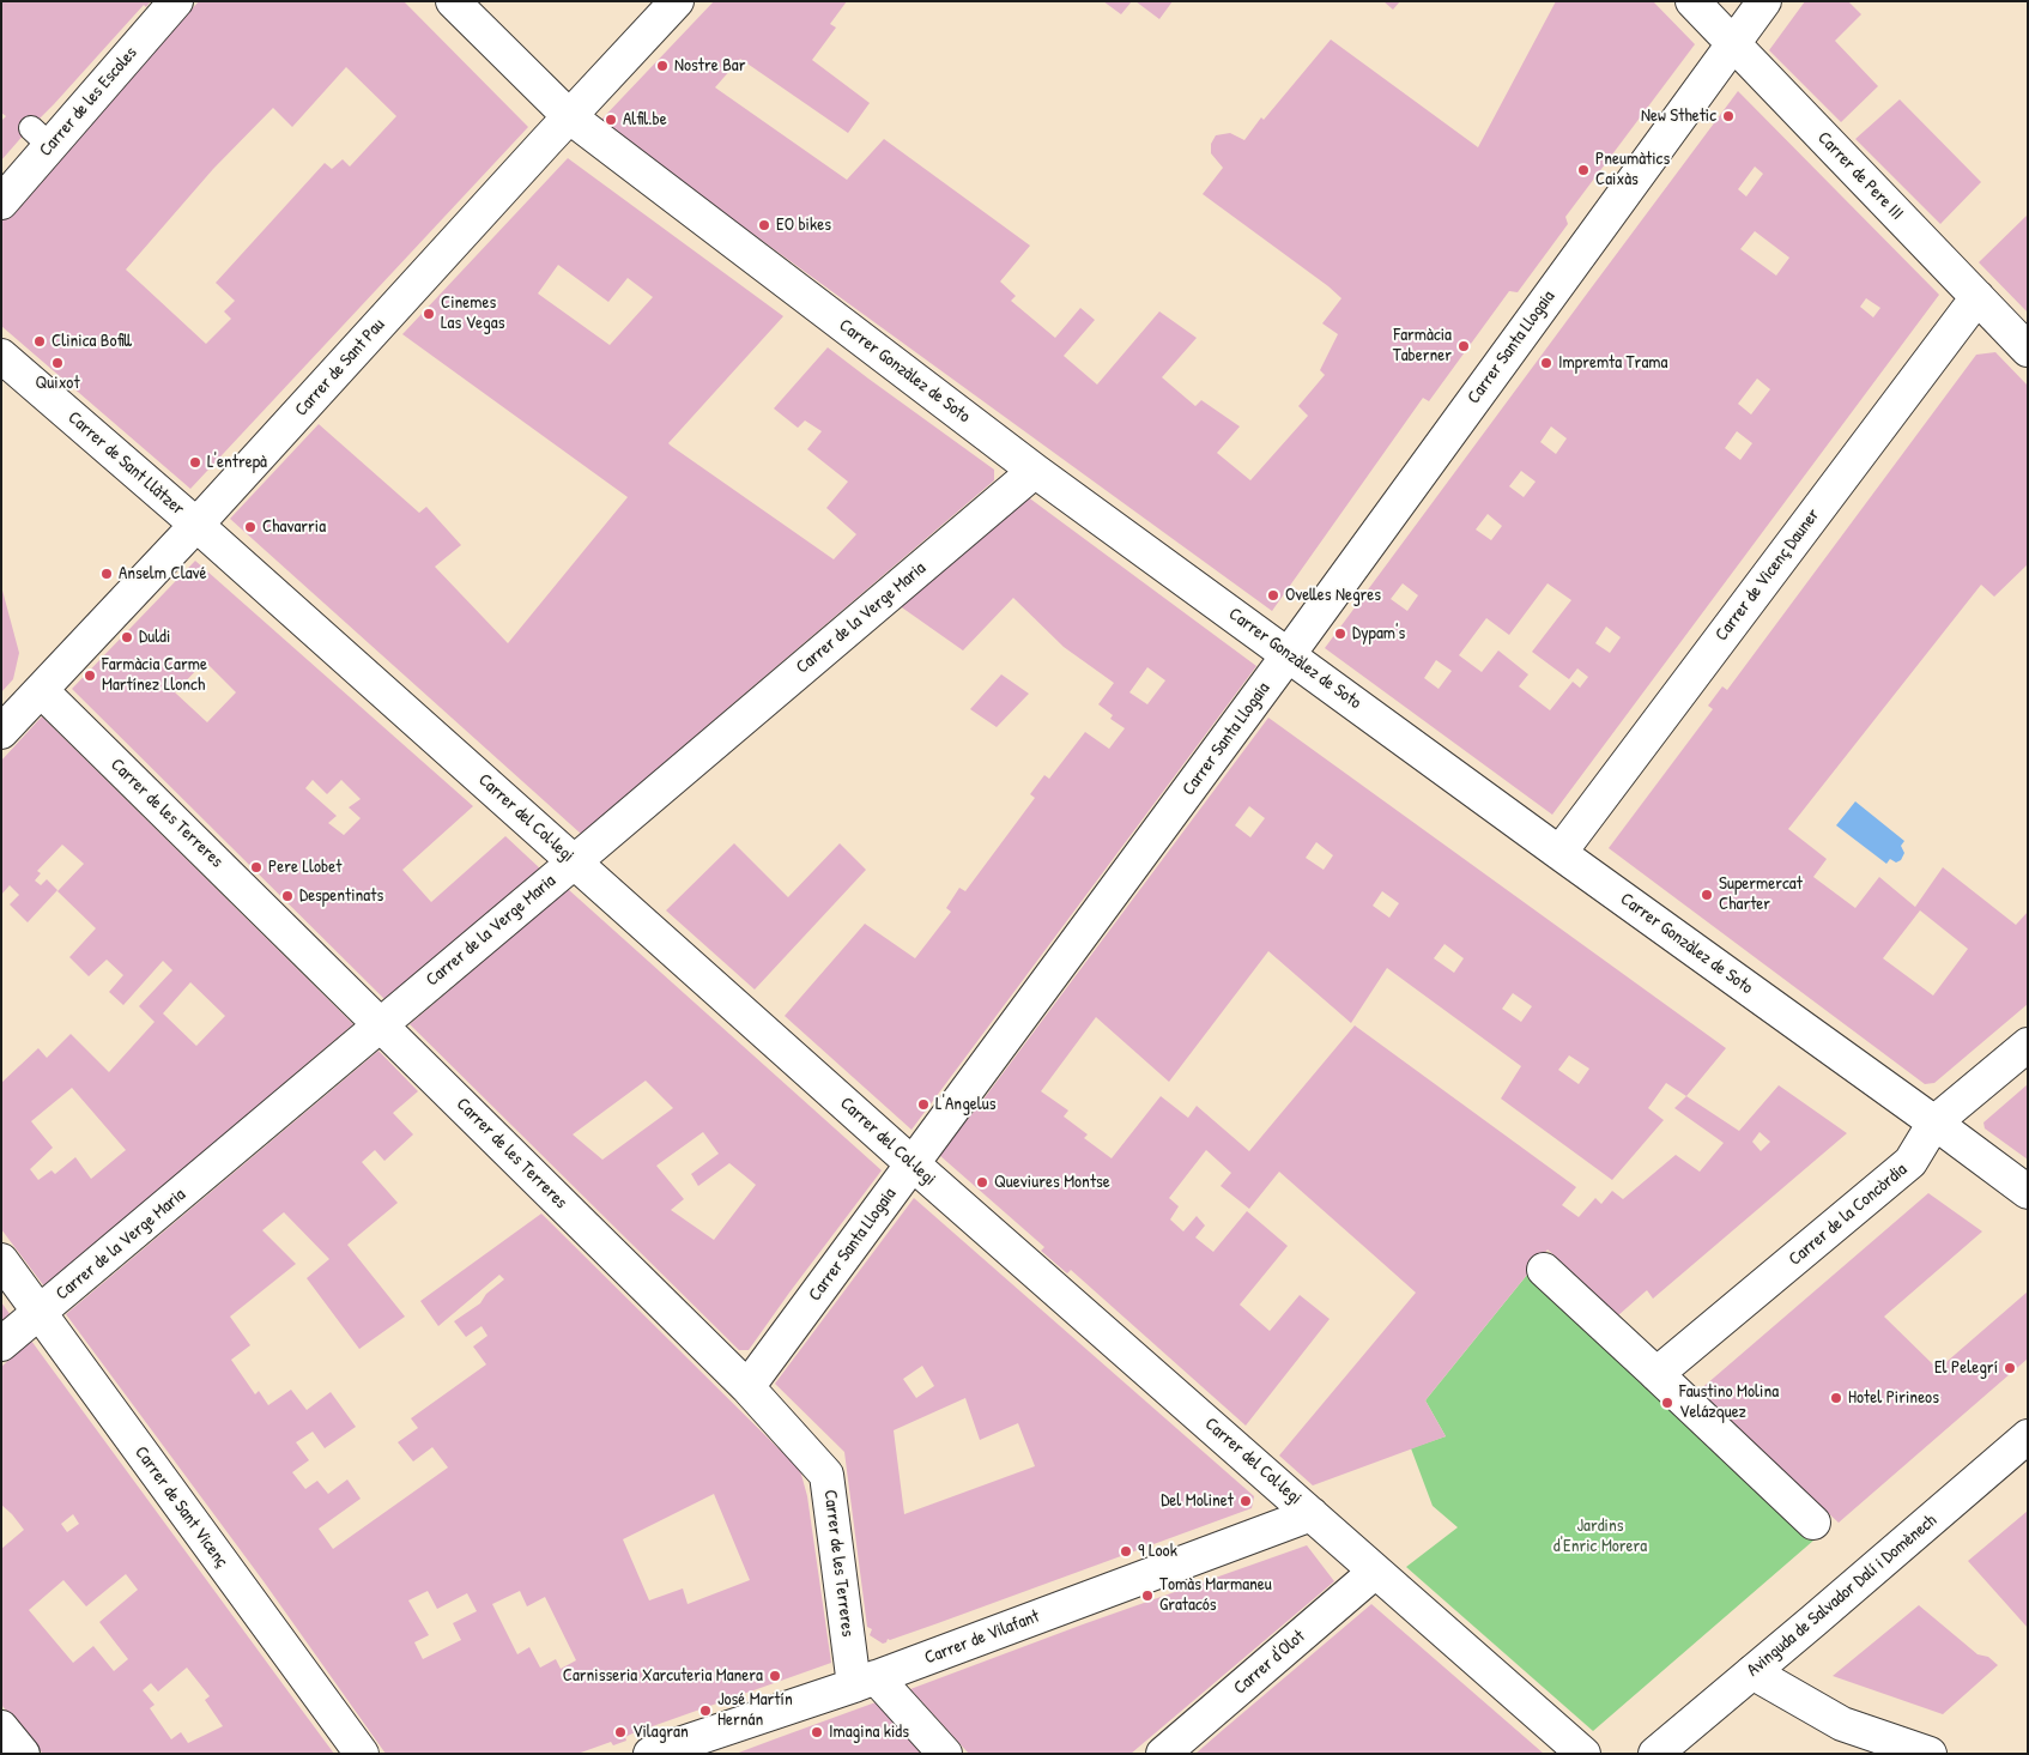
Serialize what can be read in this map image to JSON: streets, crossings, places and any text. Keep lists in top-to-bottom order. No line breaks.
{"streets":{"street":["Carrer de les Escoles","Carrer de Pere III","Carrer Santa Llogaia","Carrer de Sant Pau","Carrer Gonzàlez de Soto","Carrer de Sant Llàtzer","Carrer de Vicenç Dauner","Carrer de la Verge Maria","Carrer de les Terreres","Carrer del Col·legi","Carrer de la Concòrdia","Carrer de Sant Vicenç","Avinguda de Salvador Dalí i Domènech","Carrer de Vilafant","Carrer d'Olot"]},"crossings":[["Carrer de Pere III","Carrer Santa Llogaia"],["Carrer de Pere III","Carrer de Vicenç Dauner"],["Carrer Santa Llogaia","Carrer Gonzàlez de Soto"],["Carrer Santa Llogaia","Carrer de les Terreres"],["Carrer Santa Llogaia","Carrer del Col·legi"],["Carrer de Sant Pau","Carrer Gonzàlez de Soto"],["Carrer de Sant Pau","Carrer de Sant Llàtzer"],["Carrer de Sant Pau","Carrer de les Terreres"],["Carrer de Sant Pau","Carrer del Col·legi"],["Carrer Gonzàlez de Soto","Carrer de Vicenç Dauner"],["Carrer Gonzàlez de Soto","Carrer de la Verge Maria"],["Carrer Gonzàlez de Soto","Carrer de la Concòrdia"],["Carrer de Sant Llàtzer","Carrer del Col·legi"],["Carrer de la Verge Maria","Carrer de les Terreres"],["Carrer de la Verge Maria","Carrer del Col·legi"],["Carrer de la Verge Maria","Carrer de Sant Vicenç"],["Carrer de les Terreres","Carrer de Vilafant"],["Carrer del Col·legi","Carrer de Vilafant"],["Carrer del Col·legi","Carrer d'Olot"]],"parks":["Jardins d'Enric Morera"],"places":["Nostre Bar","New Sthetic","Alfil.be","Pneumàtics Caixàs","EO bikes","Cinemes Las Vegas","Clinica Bofill","Farmàcia Taberner","Quixot","Impremta Trama","L'entrepà","Chavarria","Anselm Clavé","Ovelles Negres","Dypam's","Duldi","Farmàcia Carme Martínez Llonch","Pere Llobet","Supermercat Charter","Despentinats","L'Angelus","Queviures Montse","El Pelegrí","Hotel Pirineos","Faustino Molina Velázquez","Del Molinet","9 Look","Tomàs Marmaneu Gratacós","Carnisseria Xarcuteria Manera","José Martín Hernán","Vilagran","Imagina kids"]}
